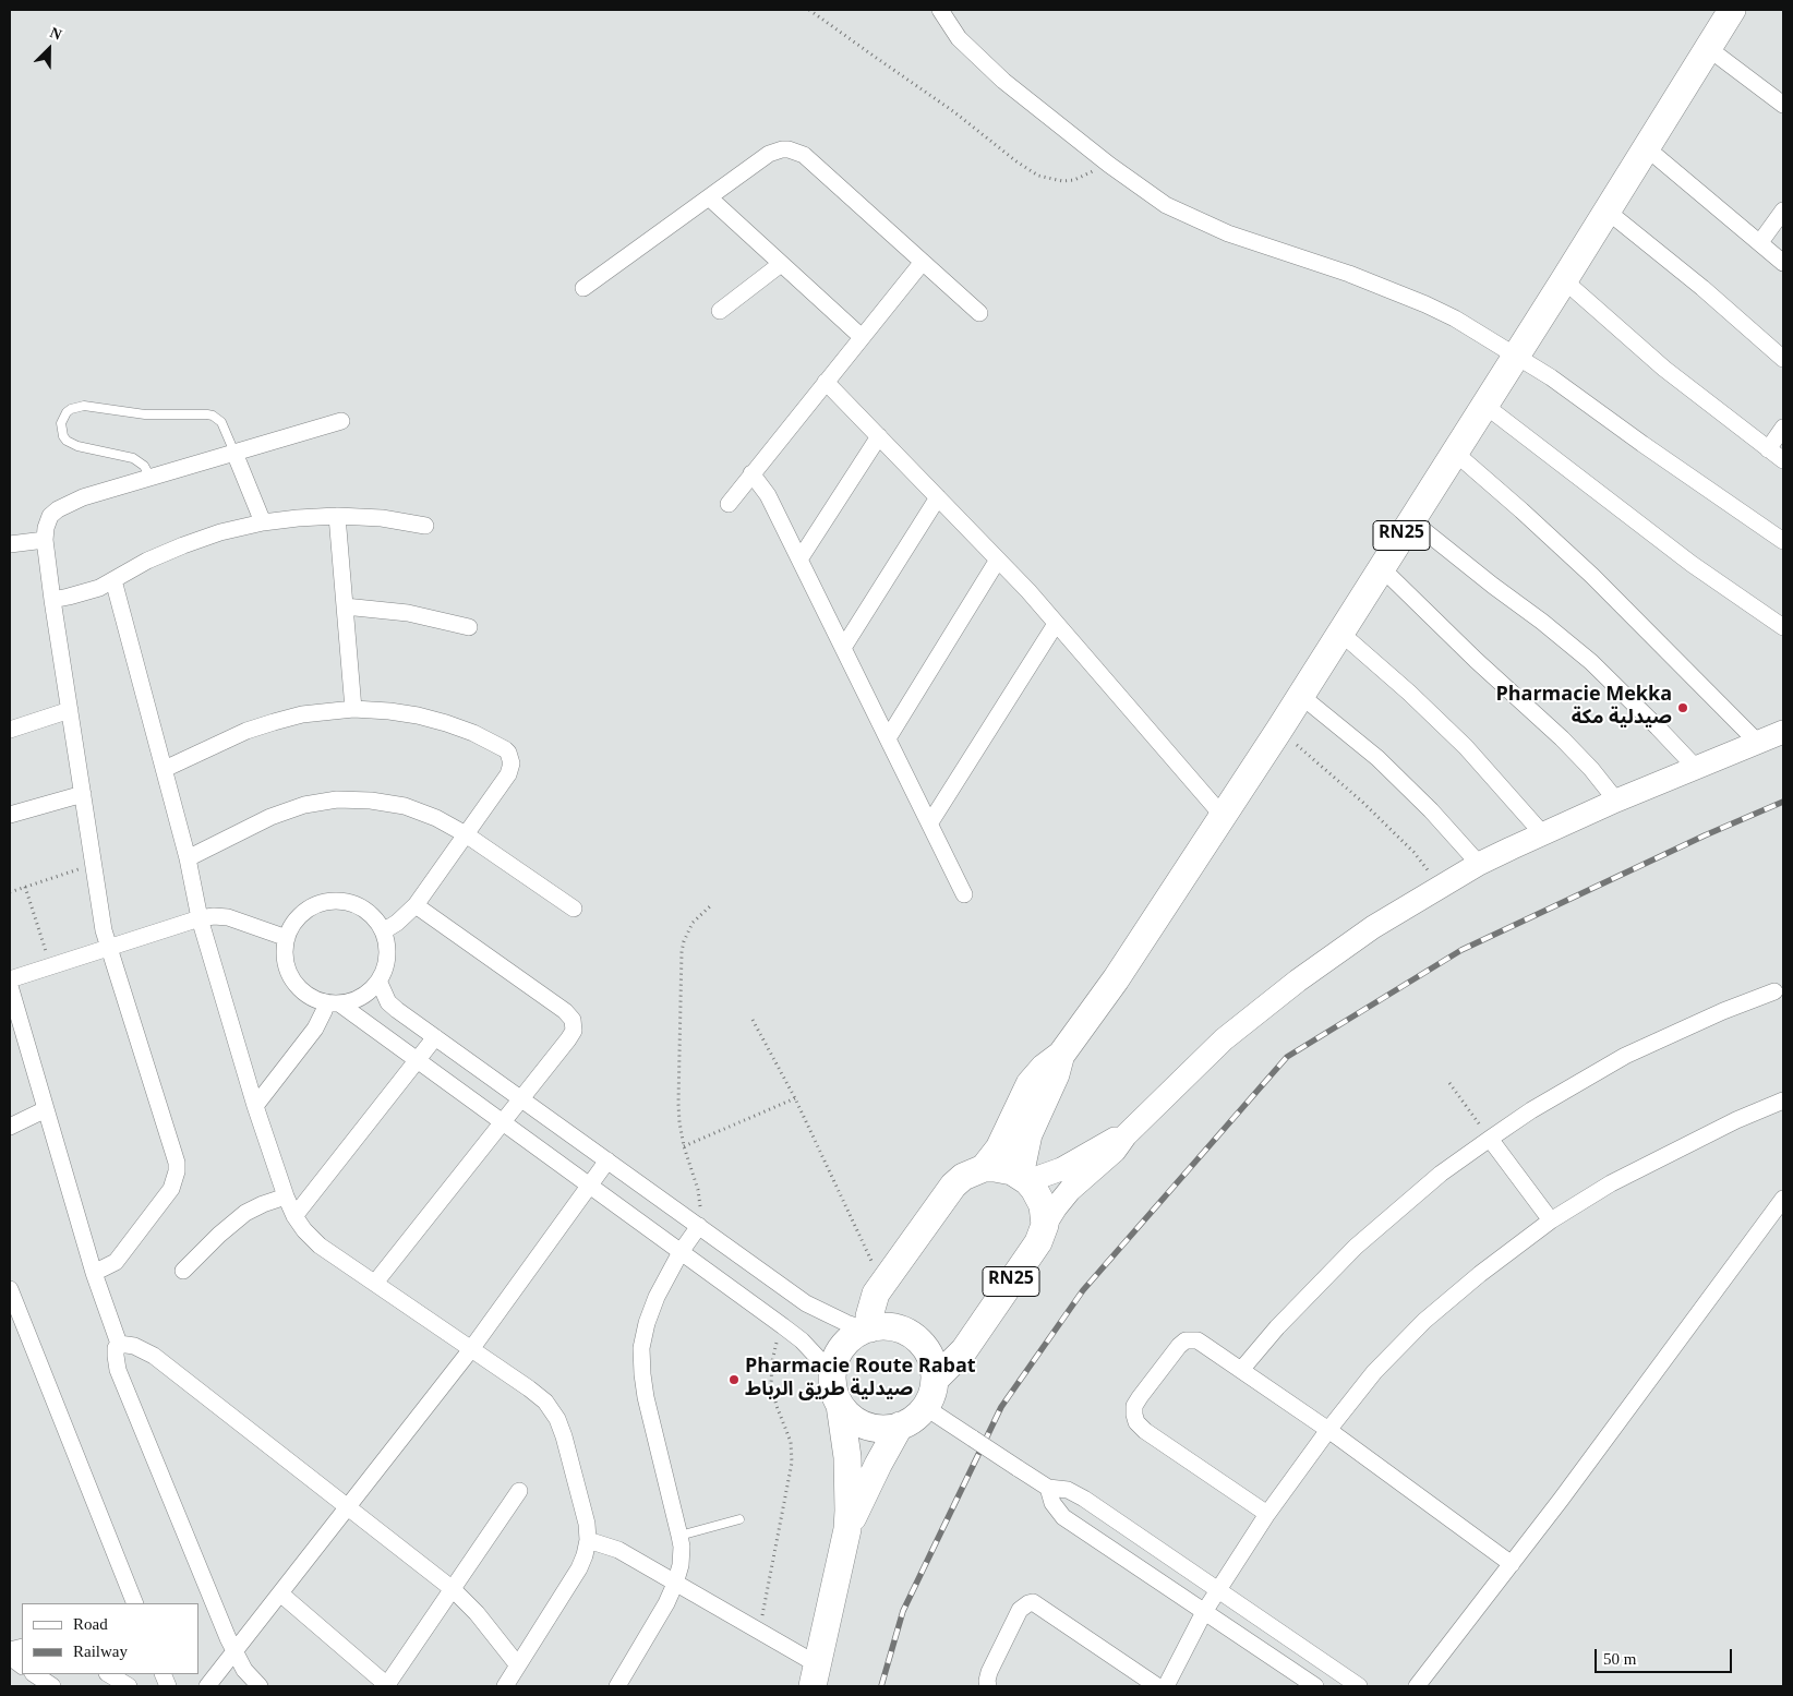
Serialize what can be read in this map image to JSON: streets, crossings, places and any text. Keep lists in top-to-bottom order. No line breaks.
{"streets":{"main road":["RN25"]},"places":["Pharmacie Mekka صيدلية مكة","Pharmacie Route Rabat صيدلية طريق الرباط"],"legend":["Road","Railway"],"scale_bar":"50 m","north":"top right"}
